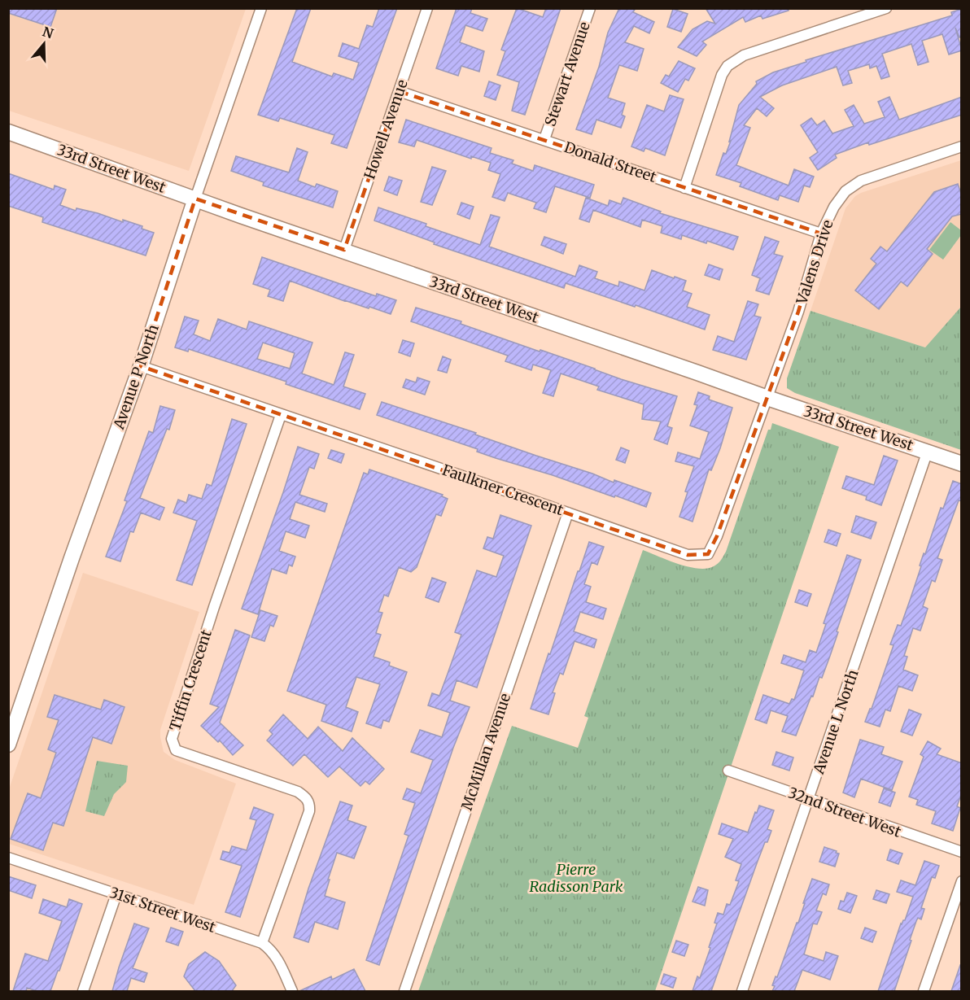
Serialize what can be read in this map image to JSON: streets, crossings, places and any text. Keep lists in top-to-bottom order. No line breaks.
{"streets":{"main road":["33rd Street West","Avenue P North"],"street":["Stewart Avenue","Howell Avenue","Donald Street","Valens Drive","Faulkner Crescent","Tiffin Crescent","Avenue L North","McMillan Avenue","32nd Street West","31st Street West"]},"crossings":[["Stewart Avenue","Donald Street"],["Howell Avenue","Donald Street"],["Howell Avenue","33rd Street West"],["Donald Street","Valens Drive"],["33rd Street West","Valens Drive"],["33rd Street West","Avenue P North"],["33rd Street West","Faulkner Crescent"],["33rd Street West","Avenue L North"],["Valens Drive","Faulkner Crescent"],["Avenue P North","Faulkner Crescent"],["Faulkner Crescent","Tiffin Crescent"],["Faulkner Crescent","McMillan Avenue"],["Tiffin Crescent","31st Street West"],["Avenue L North","32nd Street West"]],"parks":["Pierre Radisson Park"],"north":"top"}
